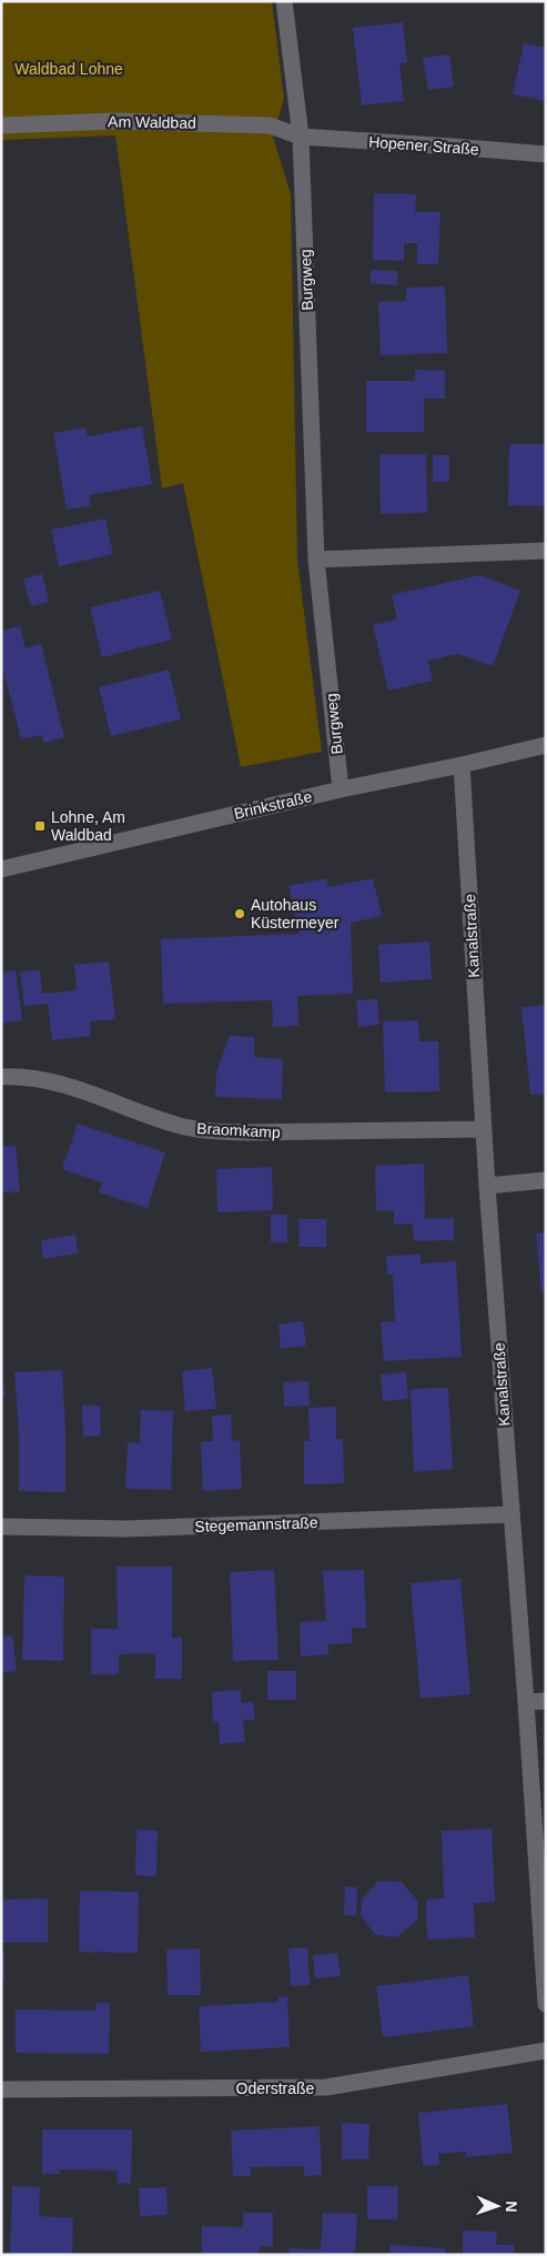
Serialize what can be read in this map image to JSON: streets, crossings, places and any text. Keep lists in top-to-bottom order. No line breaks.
{"streets":{"street":["Am Waldbad","Hopener Straße","Burgweg","Brinkstraße","Kanalstraße","Braomkamp","Stegemannstraße","Oderstraße"]},"crossings":[["Am Waldbad","Hopener Straße"],["Am Waldbad","Burgweg"],["Hopener Straße","Burgweg"],["Burgweg","Brinkstraße"],["Brinkstraße","Kanalstraße"],["Kanalstraße","Braomkamp"],["Kanalstraße","Stegemannstraße"]],"parks":["Waldbad Lohne"],"places":{"transit":["Lohne, Am Waldbad"],"other":["Autohaus Küstermeyer"]},"north":"right"}
